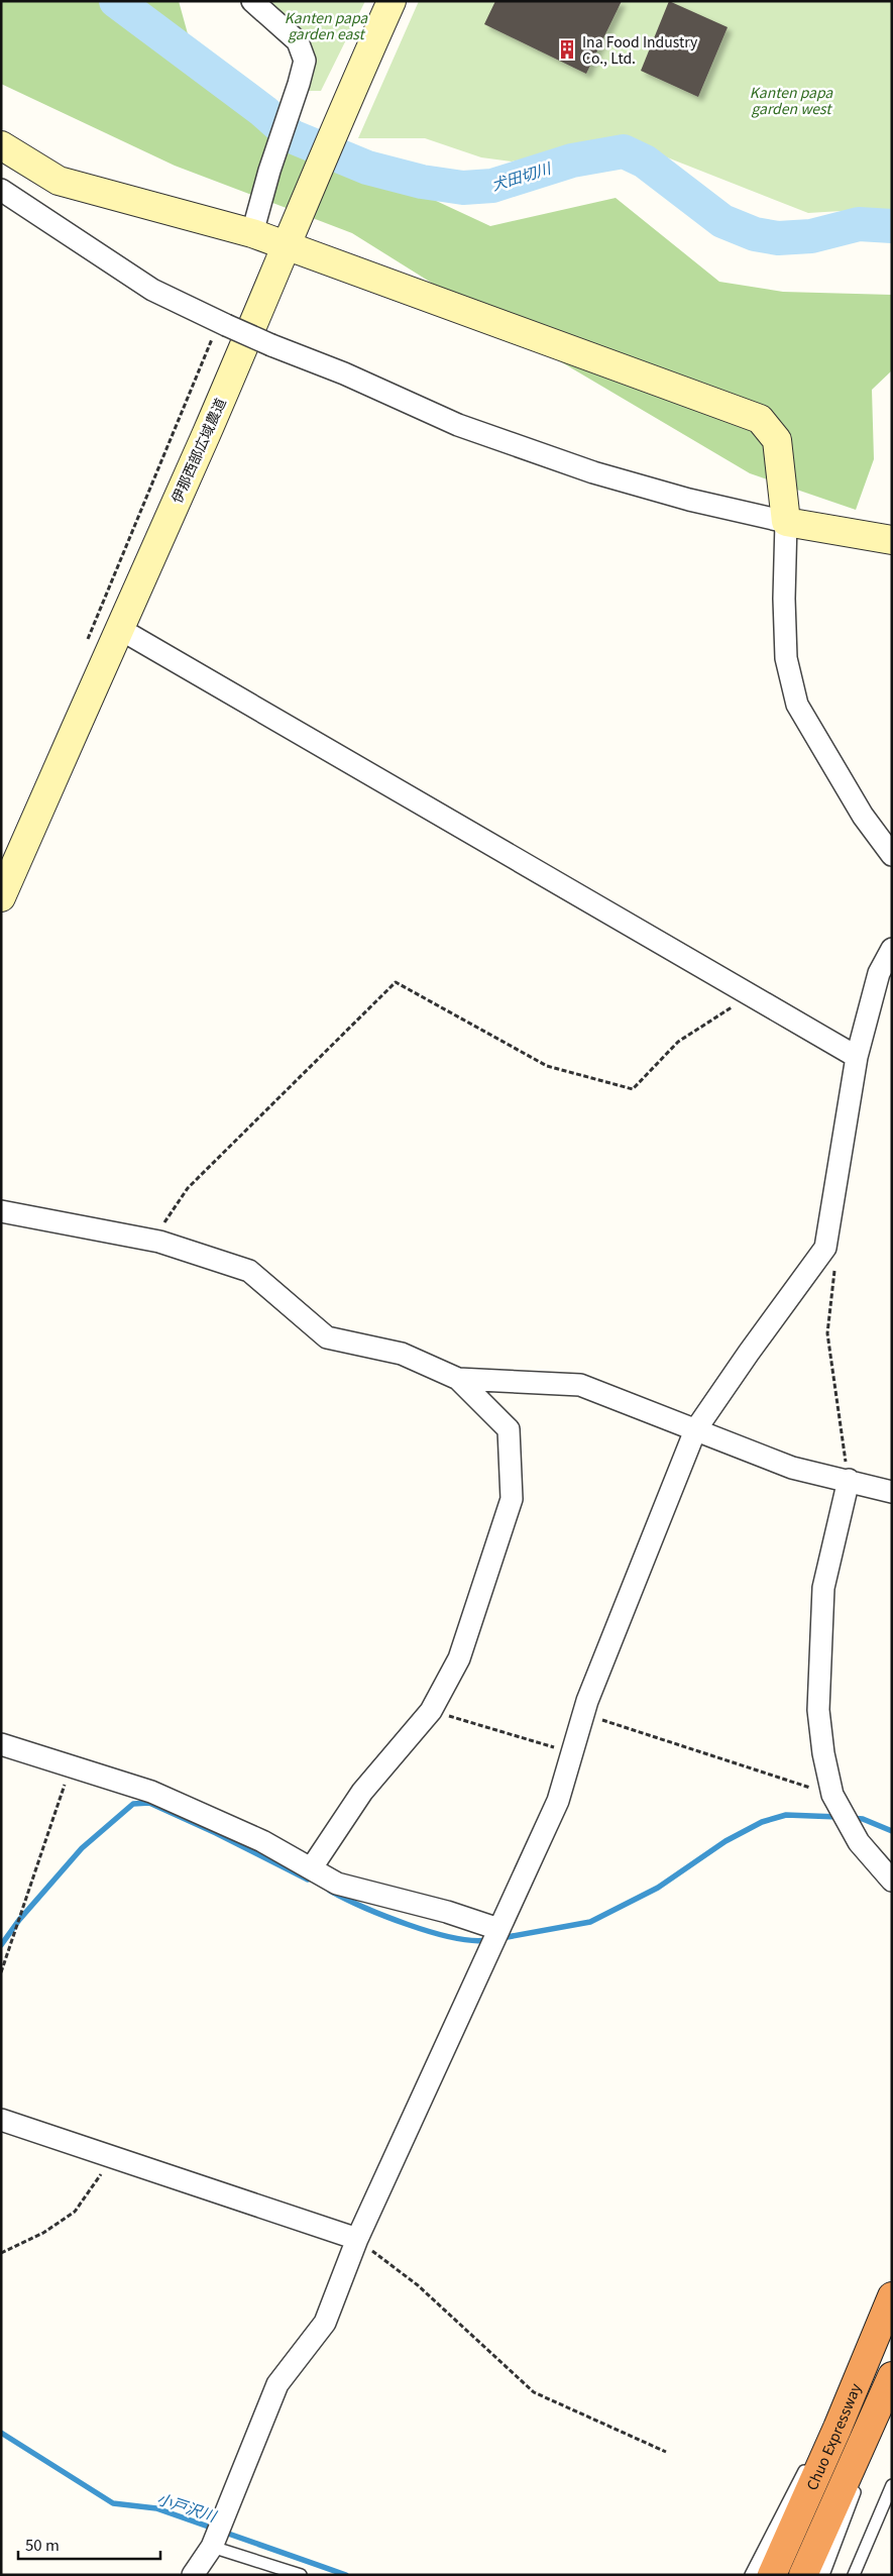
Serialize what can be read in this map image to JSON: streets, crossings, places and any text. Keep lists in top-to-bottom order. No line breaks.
{"streets":{"highway":["Chuo Expressway"],"street":["伊那西部広域農道"]},"water":["犬田切川","小戸沢川"],"parks":["Kanten papa garden east","Kanten papa garden west"],"places":{"building":["Ina Food Industry Co., Ltd."]},"scale_bar":"50 m"}
